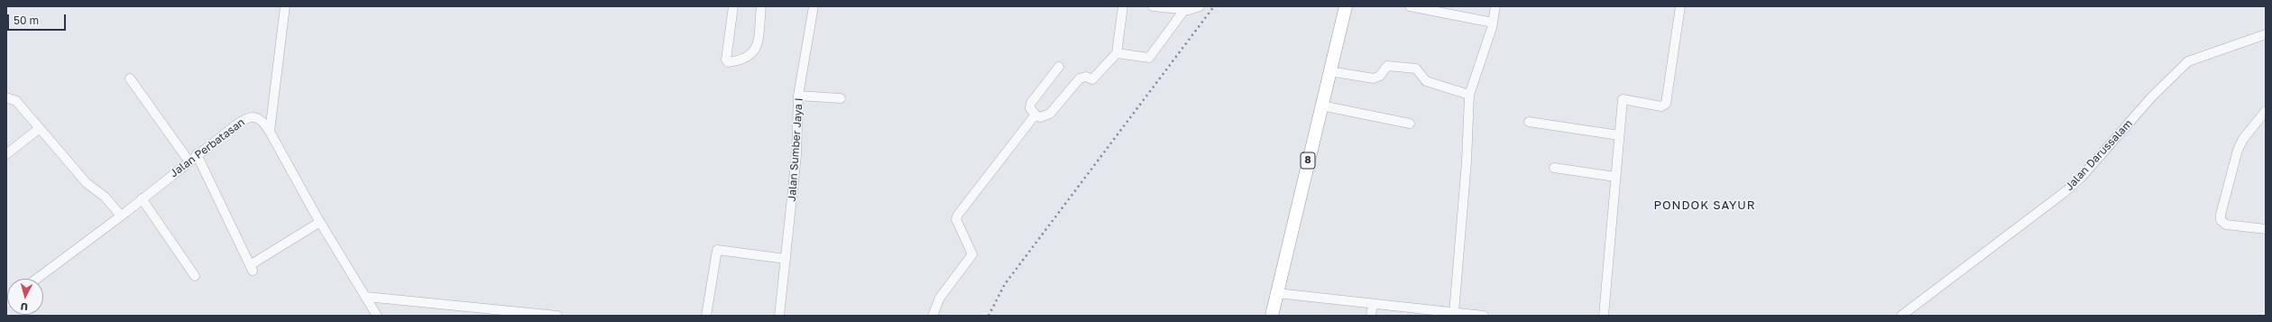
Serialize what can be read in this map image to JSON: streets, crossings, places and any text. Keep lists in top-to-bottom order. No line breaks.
{"streets":{"highway":["8"],"street":["Jalan Perbatasan","Jalan Sumber Jaya I","Jalan Darussalam"]},"districts":["PONDOK SAYUR"],"scale_bar":"50 m","north":"bottom"}
